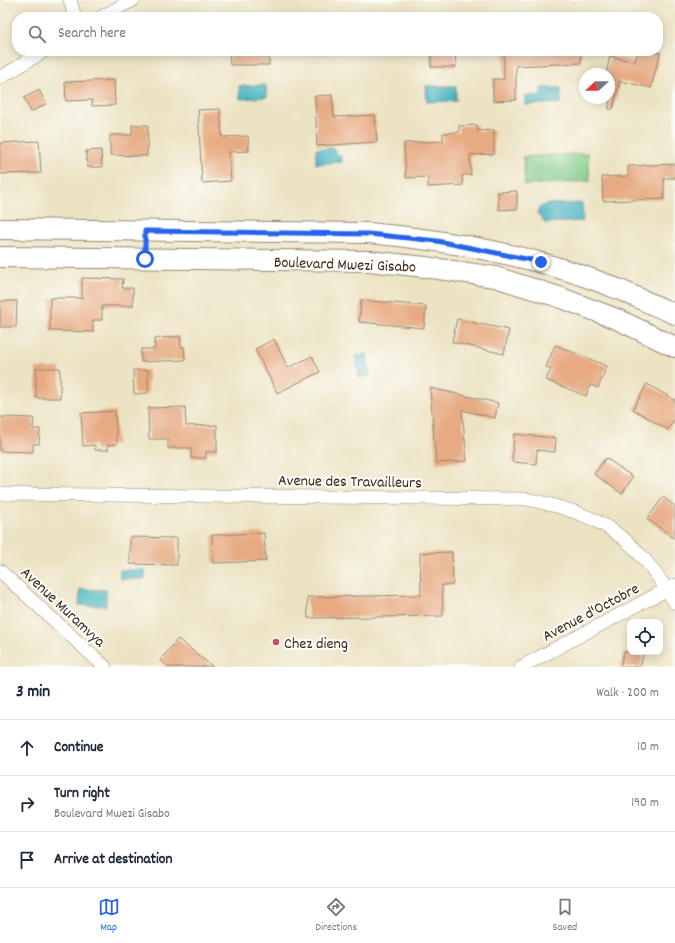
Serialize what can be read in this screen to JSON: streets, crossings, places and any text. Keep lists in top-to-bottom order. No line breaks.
{"streets":{"main road":["Boulevard Mwezi Gisabo"],"street":["Avenue des Travailleurs","Avenue Muramvya","Avenue d'Octobre"]},"crossings":[["Avenue des Travailleurs","Avenue d'Octobre"]],"places":["Chez dieng"],"north":"left","page":{"search":"Search here","heading":["3 min","Walk · 200 m"],"list":[["Continue","10 m"],["Turn right","Boulevard Mwezi Gisabo","190 m"],"Arrive at destination"],"nav":["Map","Directions","Saved"]}}
